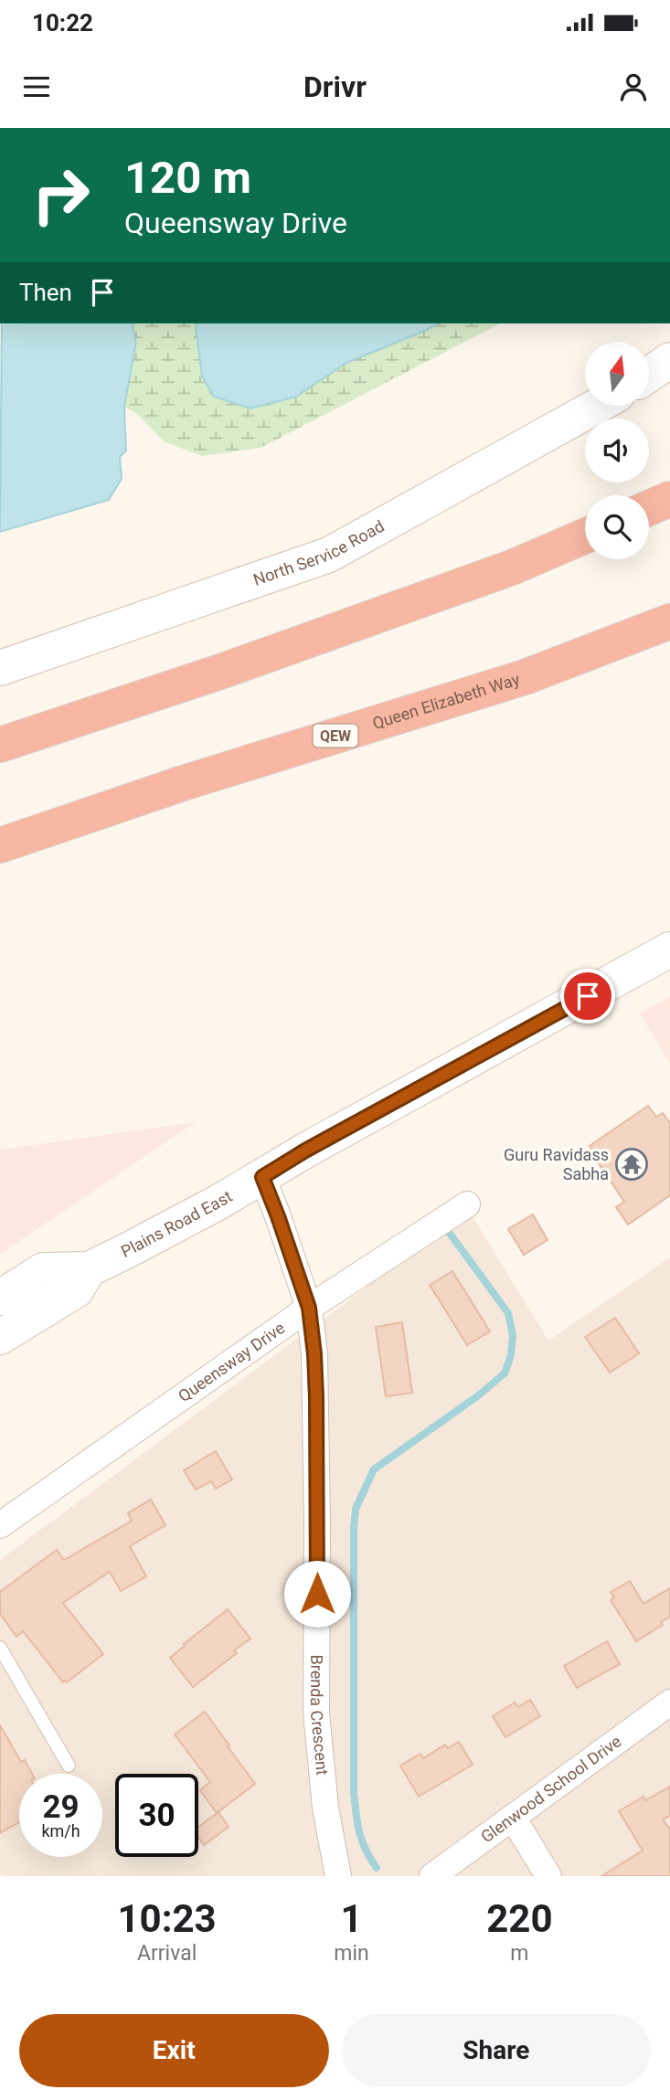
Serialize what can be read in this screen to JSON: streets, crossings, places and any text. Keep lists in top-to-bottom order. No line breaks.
{"streets":{"highway":["Queen Elizabeth Way","QEW"],"main road":["North Service Road","Plains Road East"],"street":["Queensway Drive","Brenda Crescent","Glenwood School Drive"]},"crossings":[["Plains Road East","Brenda Crescent"],["Queensway Drive","Brenda Crescent"]],"places":{"temple":["Guru Ravidass Sabha"]},"north":"top","page":{"status":"10:22","header":"Drivr","turn":["120 m","Queensway Drive"],"then":"Then","speed":"29 km/h","limit":"30","eta":["10:23","Arrival","1","min","220","m"],"buttons":["Exit","Share"]}}
